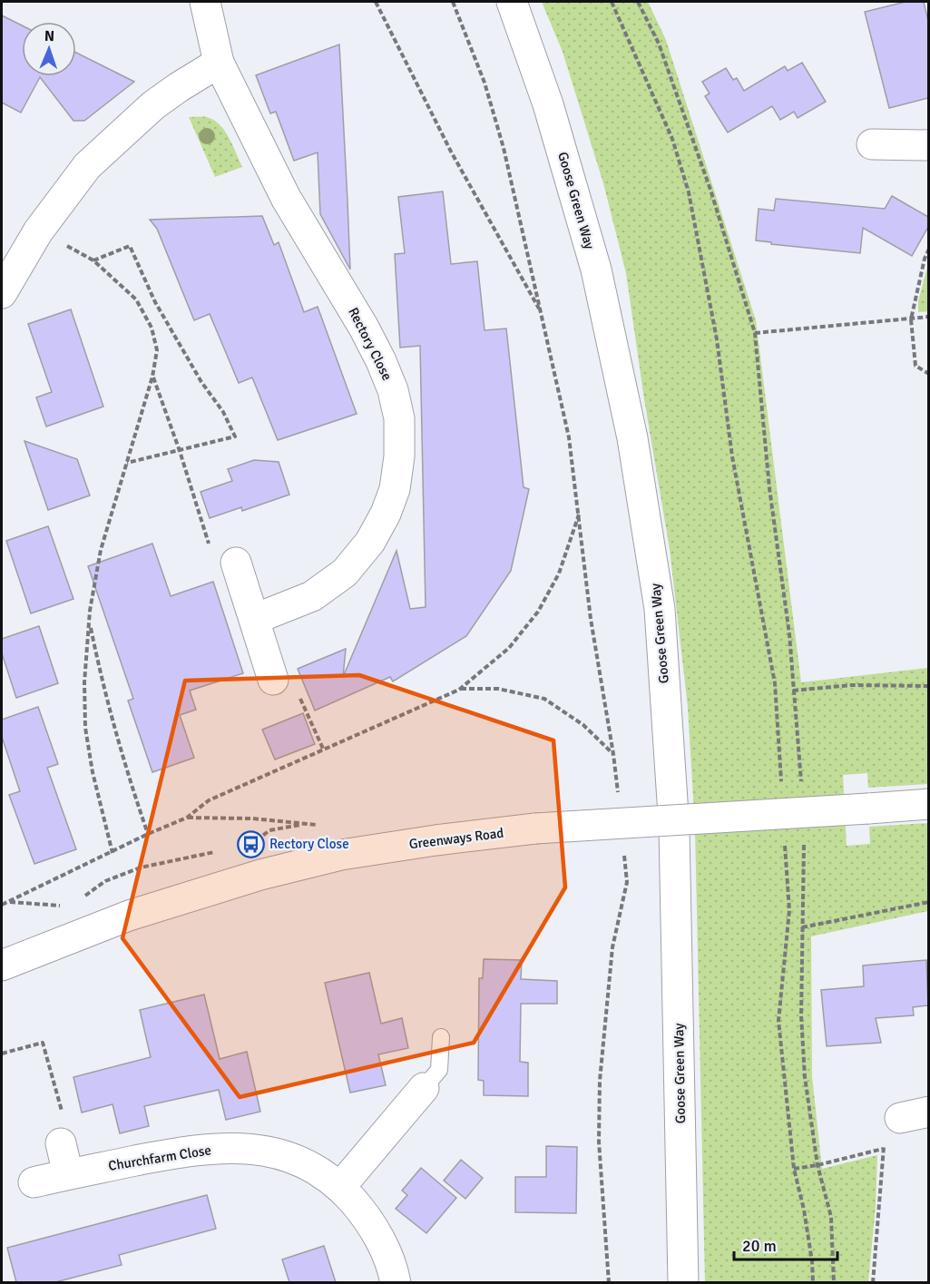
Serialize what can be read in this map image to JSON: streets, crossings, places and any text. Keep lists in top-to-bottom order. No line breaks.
{"streets":{"street":["Goose Green Way","Rectory Close","Greenways Road","Churchfarm Close"]},"places":{"bus stop":["Rectory Close"]},"scale_bar":"20 m","north":"top"}
